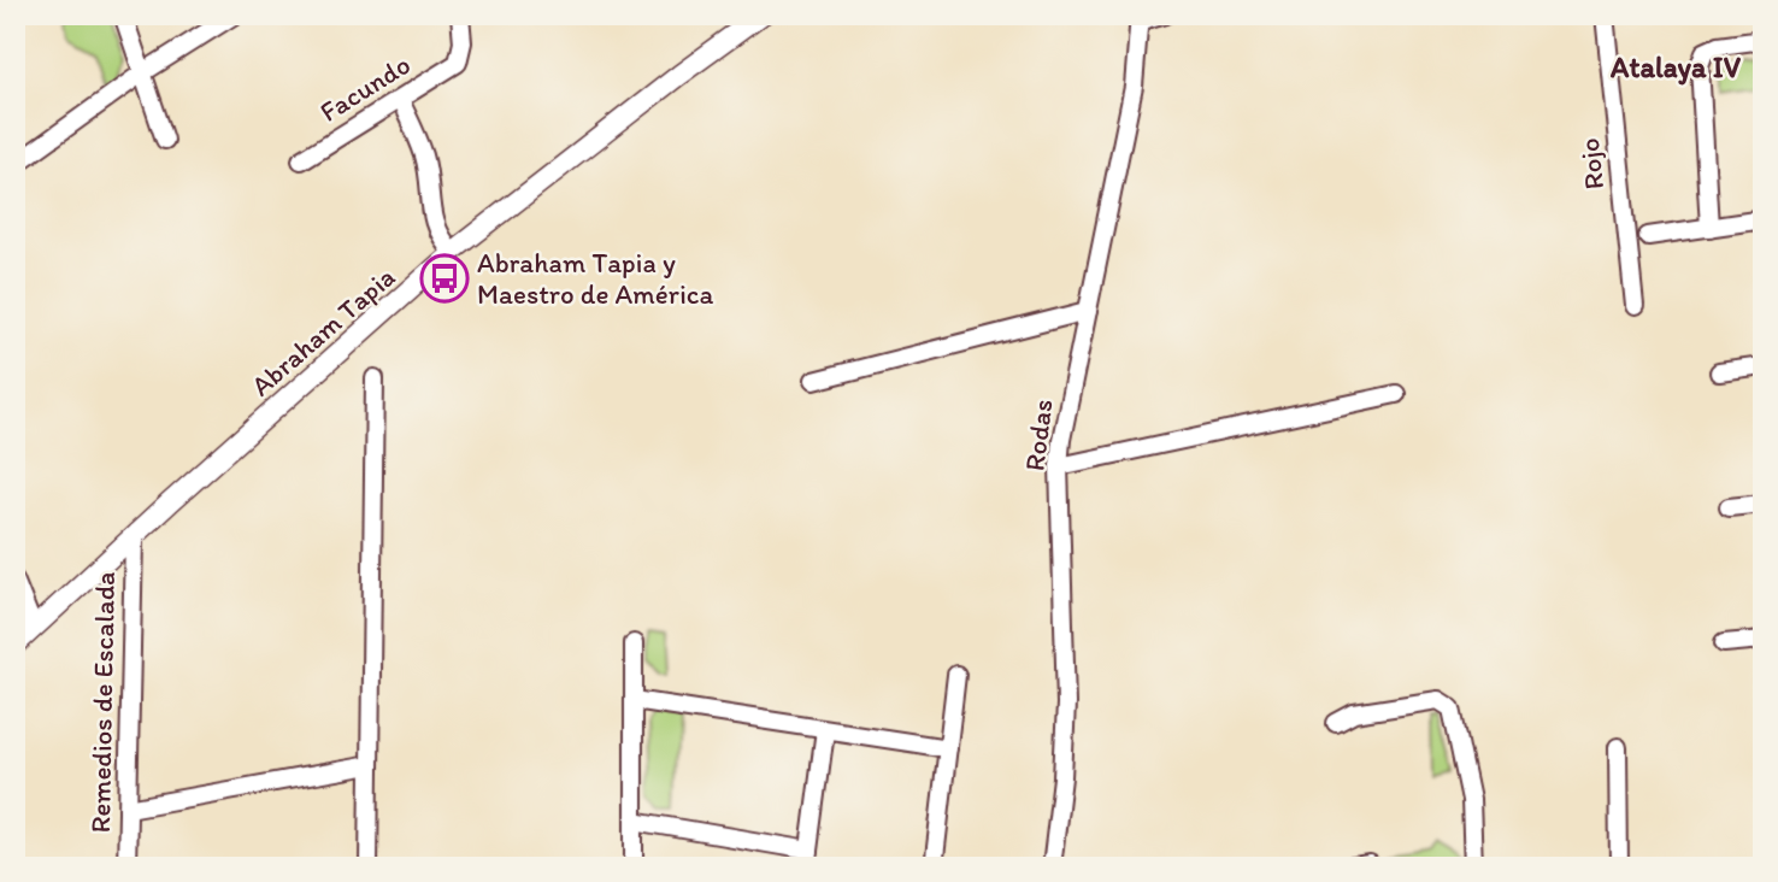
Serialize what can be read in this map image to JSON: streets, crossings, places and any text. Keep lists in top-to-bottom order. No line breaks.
{"streets":{"street":["Facundo","Rojo","Abraham Tapia","Rodas","Remedios de Escalada"]},"crossings":[["Abraham Tapia","Remedios de Escalada"]],"districts":["Atalaya IV"],"places":{"bus stop":["Abraham Tapia y Maestro de América"]}}
